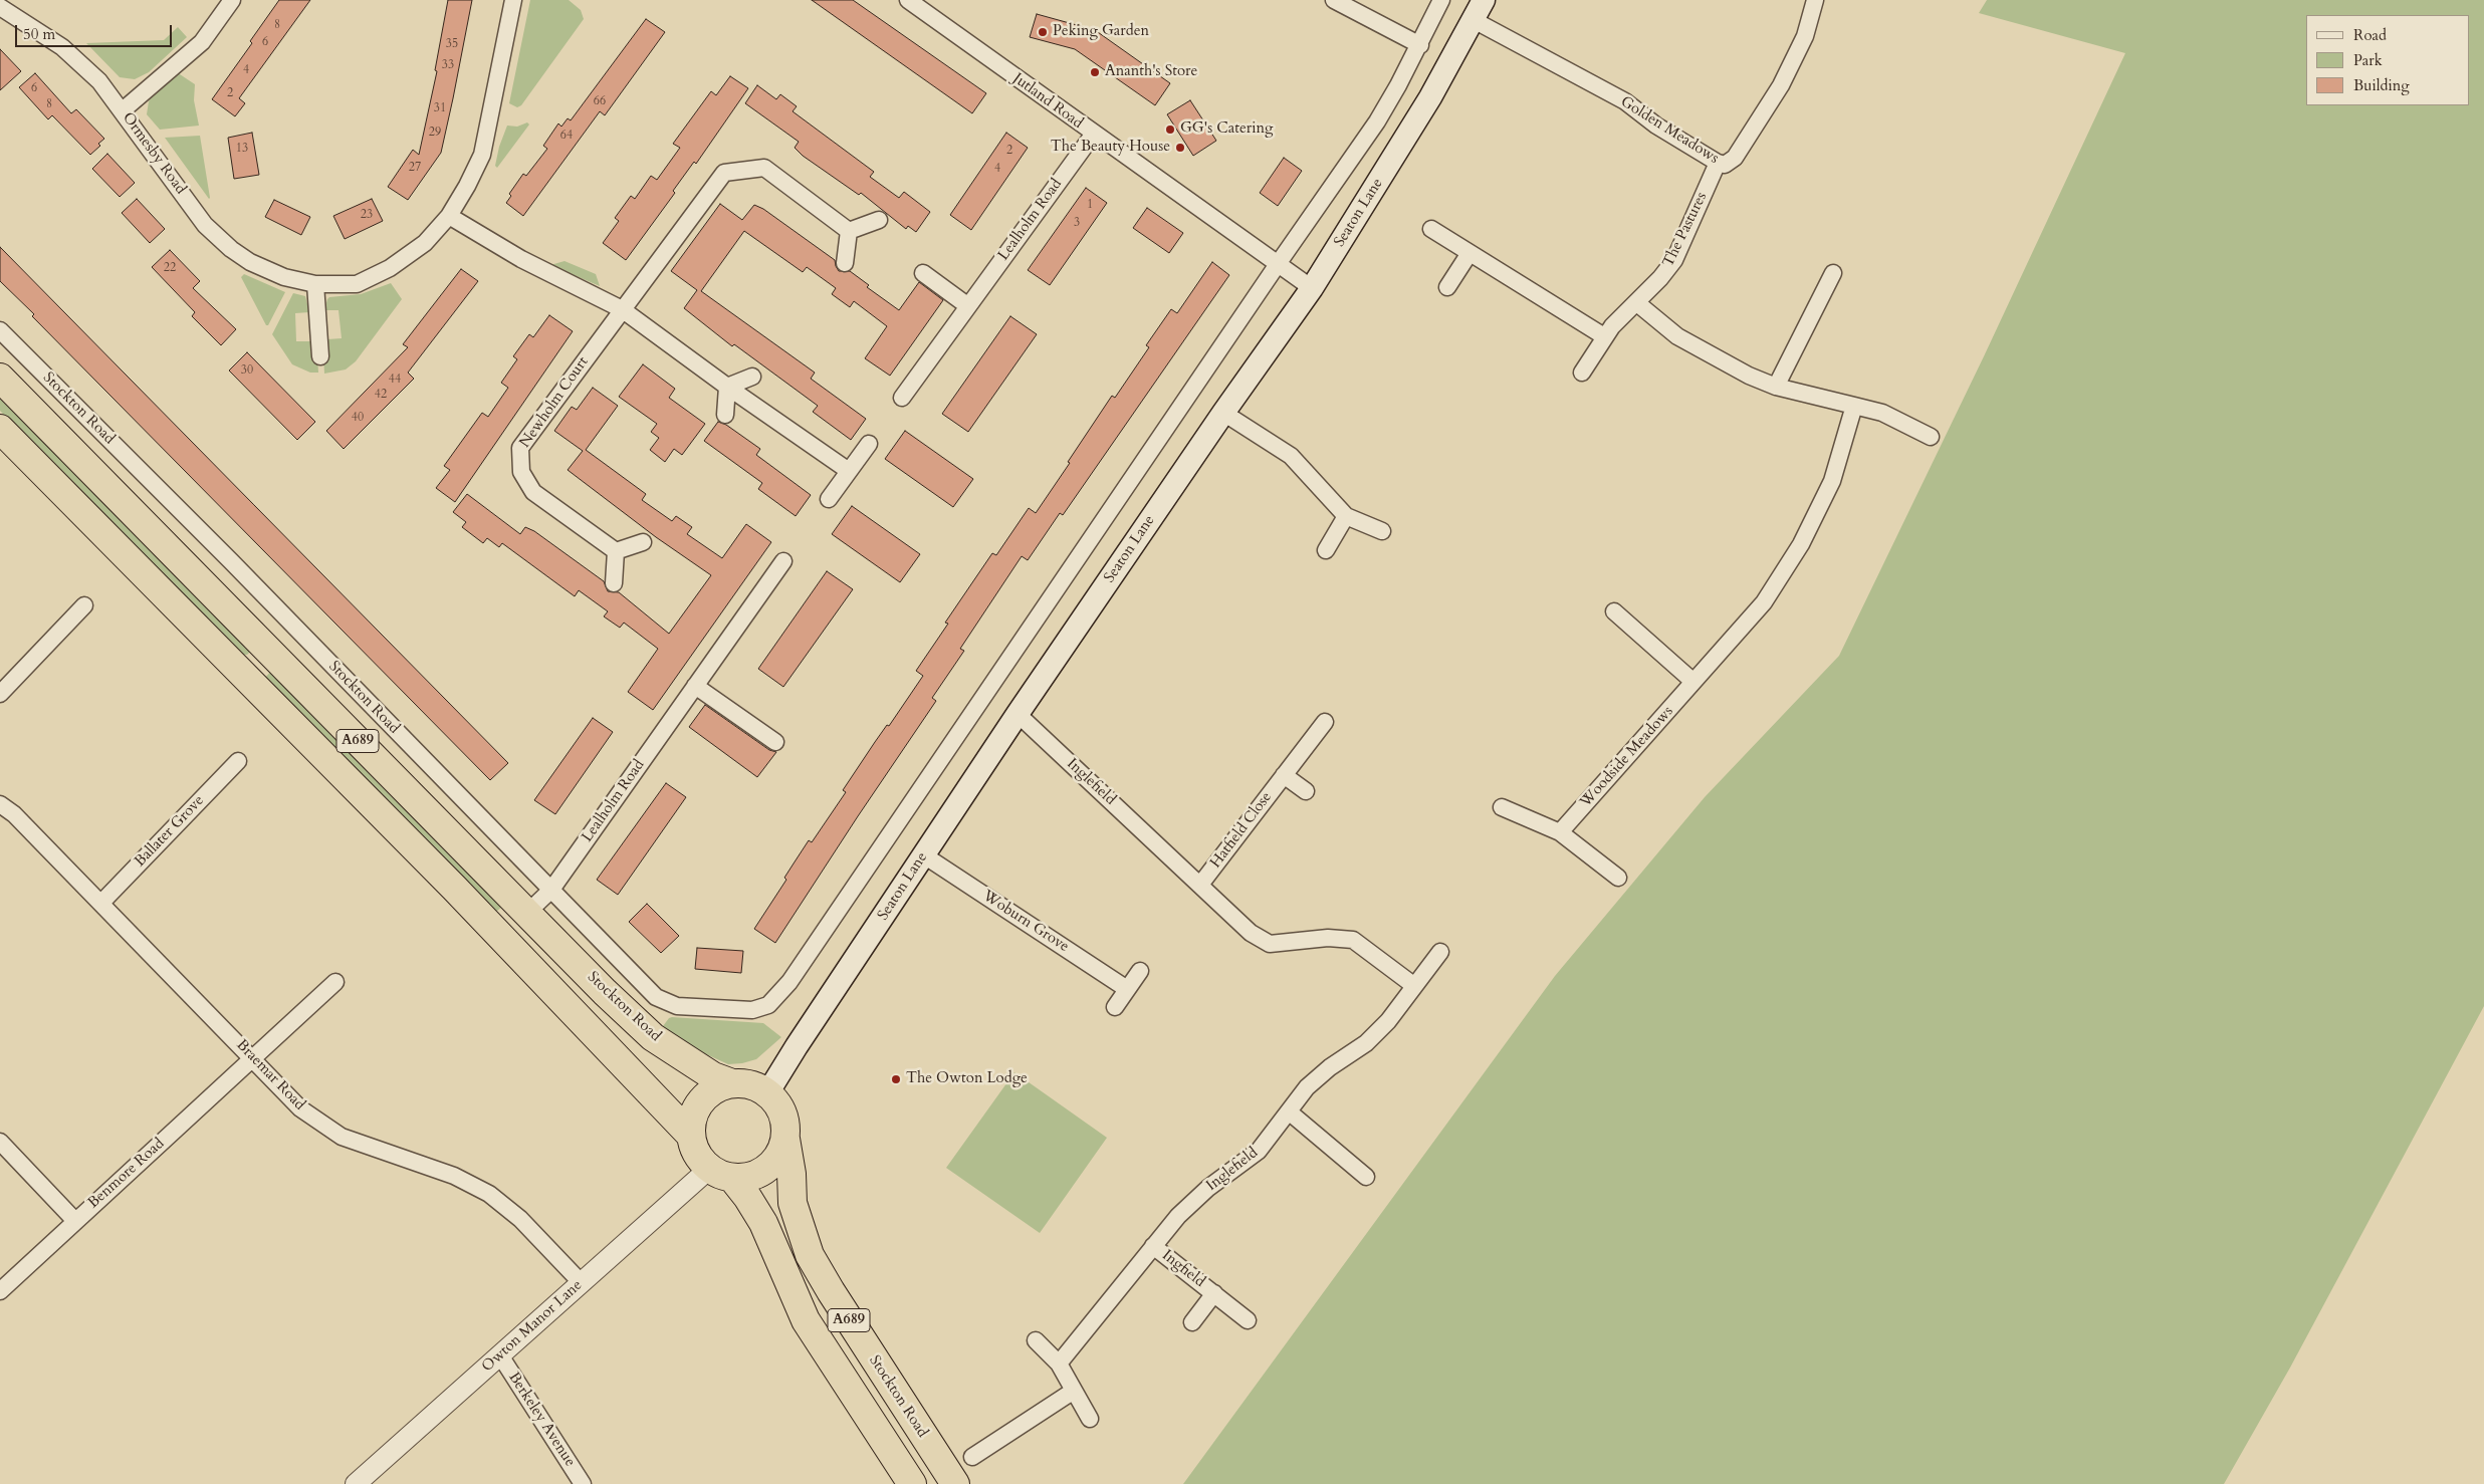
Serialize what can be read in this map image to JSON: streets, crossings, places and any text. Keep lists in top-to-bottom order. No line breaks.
{"streets":{"highway":["Stockton Road","A689"],"main road":["Seaton Lane"],"street":["Jutland Road","Golden Meadows","Ormesby Road","Lealholm Road","The Pastures","Newholm Court","Woodside Meadows","Inglefield","Hatfield Close","Ballater Grove","Woburn Grove","Braemar Road","Benmore Road","Ingfield","Owton Manor Lane","Berkeley Avenue"]},"crossings":[["Jutland Road","Seaton Lane"],["Jutland Road","Lealholm Road"],["Jutland Road","Stockton Road"],["Golden Meadows","Seaton Lane"],["Golden Meadows","The Pastures"],["Seaton Lane","Stockton Road"],["Seaton Lane","A689"],["Seaton Lane","Inglefield"],["Seaton Lane","Woburn Grove"],["Seaton Lane","Owton Manor Lane"],["Lealholm Road","Stockton Road"],["Stockton Road","A689"],["Stockton Road","Owton Manor Lane"],["A689","Owton Manor Lane"],["Inglefield","Hatfield Close"],["Inglefield","Ingfield"],["Ballater Grove","Braemar Road"],["Braemar Road","Benmore Road"],["Braemar Road","Owton Manor Lane"],["Owton Manor Lane","Berkeley Avenue"]],"places":["Peking Garden","Ananth's Store","GG's Catering","The Beauty House","The Owton Lodge"],"house_numbers":["8","6","35","33","4","6","2","66","8","31","29","64","13","2","27","4","1","23","3","22","30","44","42","40"],"legend":["Road","Park","Building"],"scale_bar":"50 m"}
